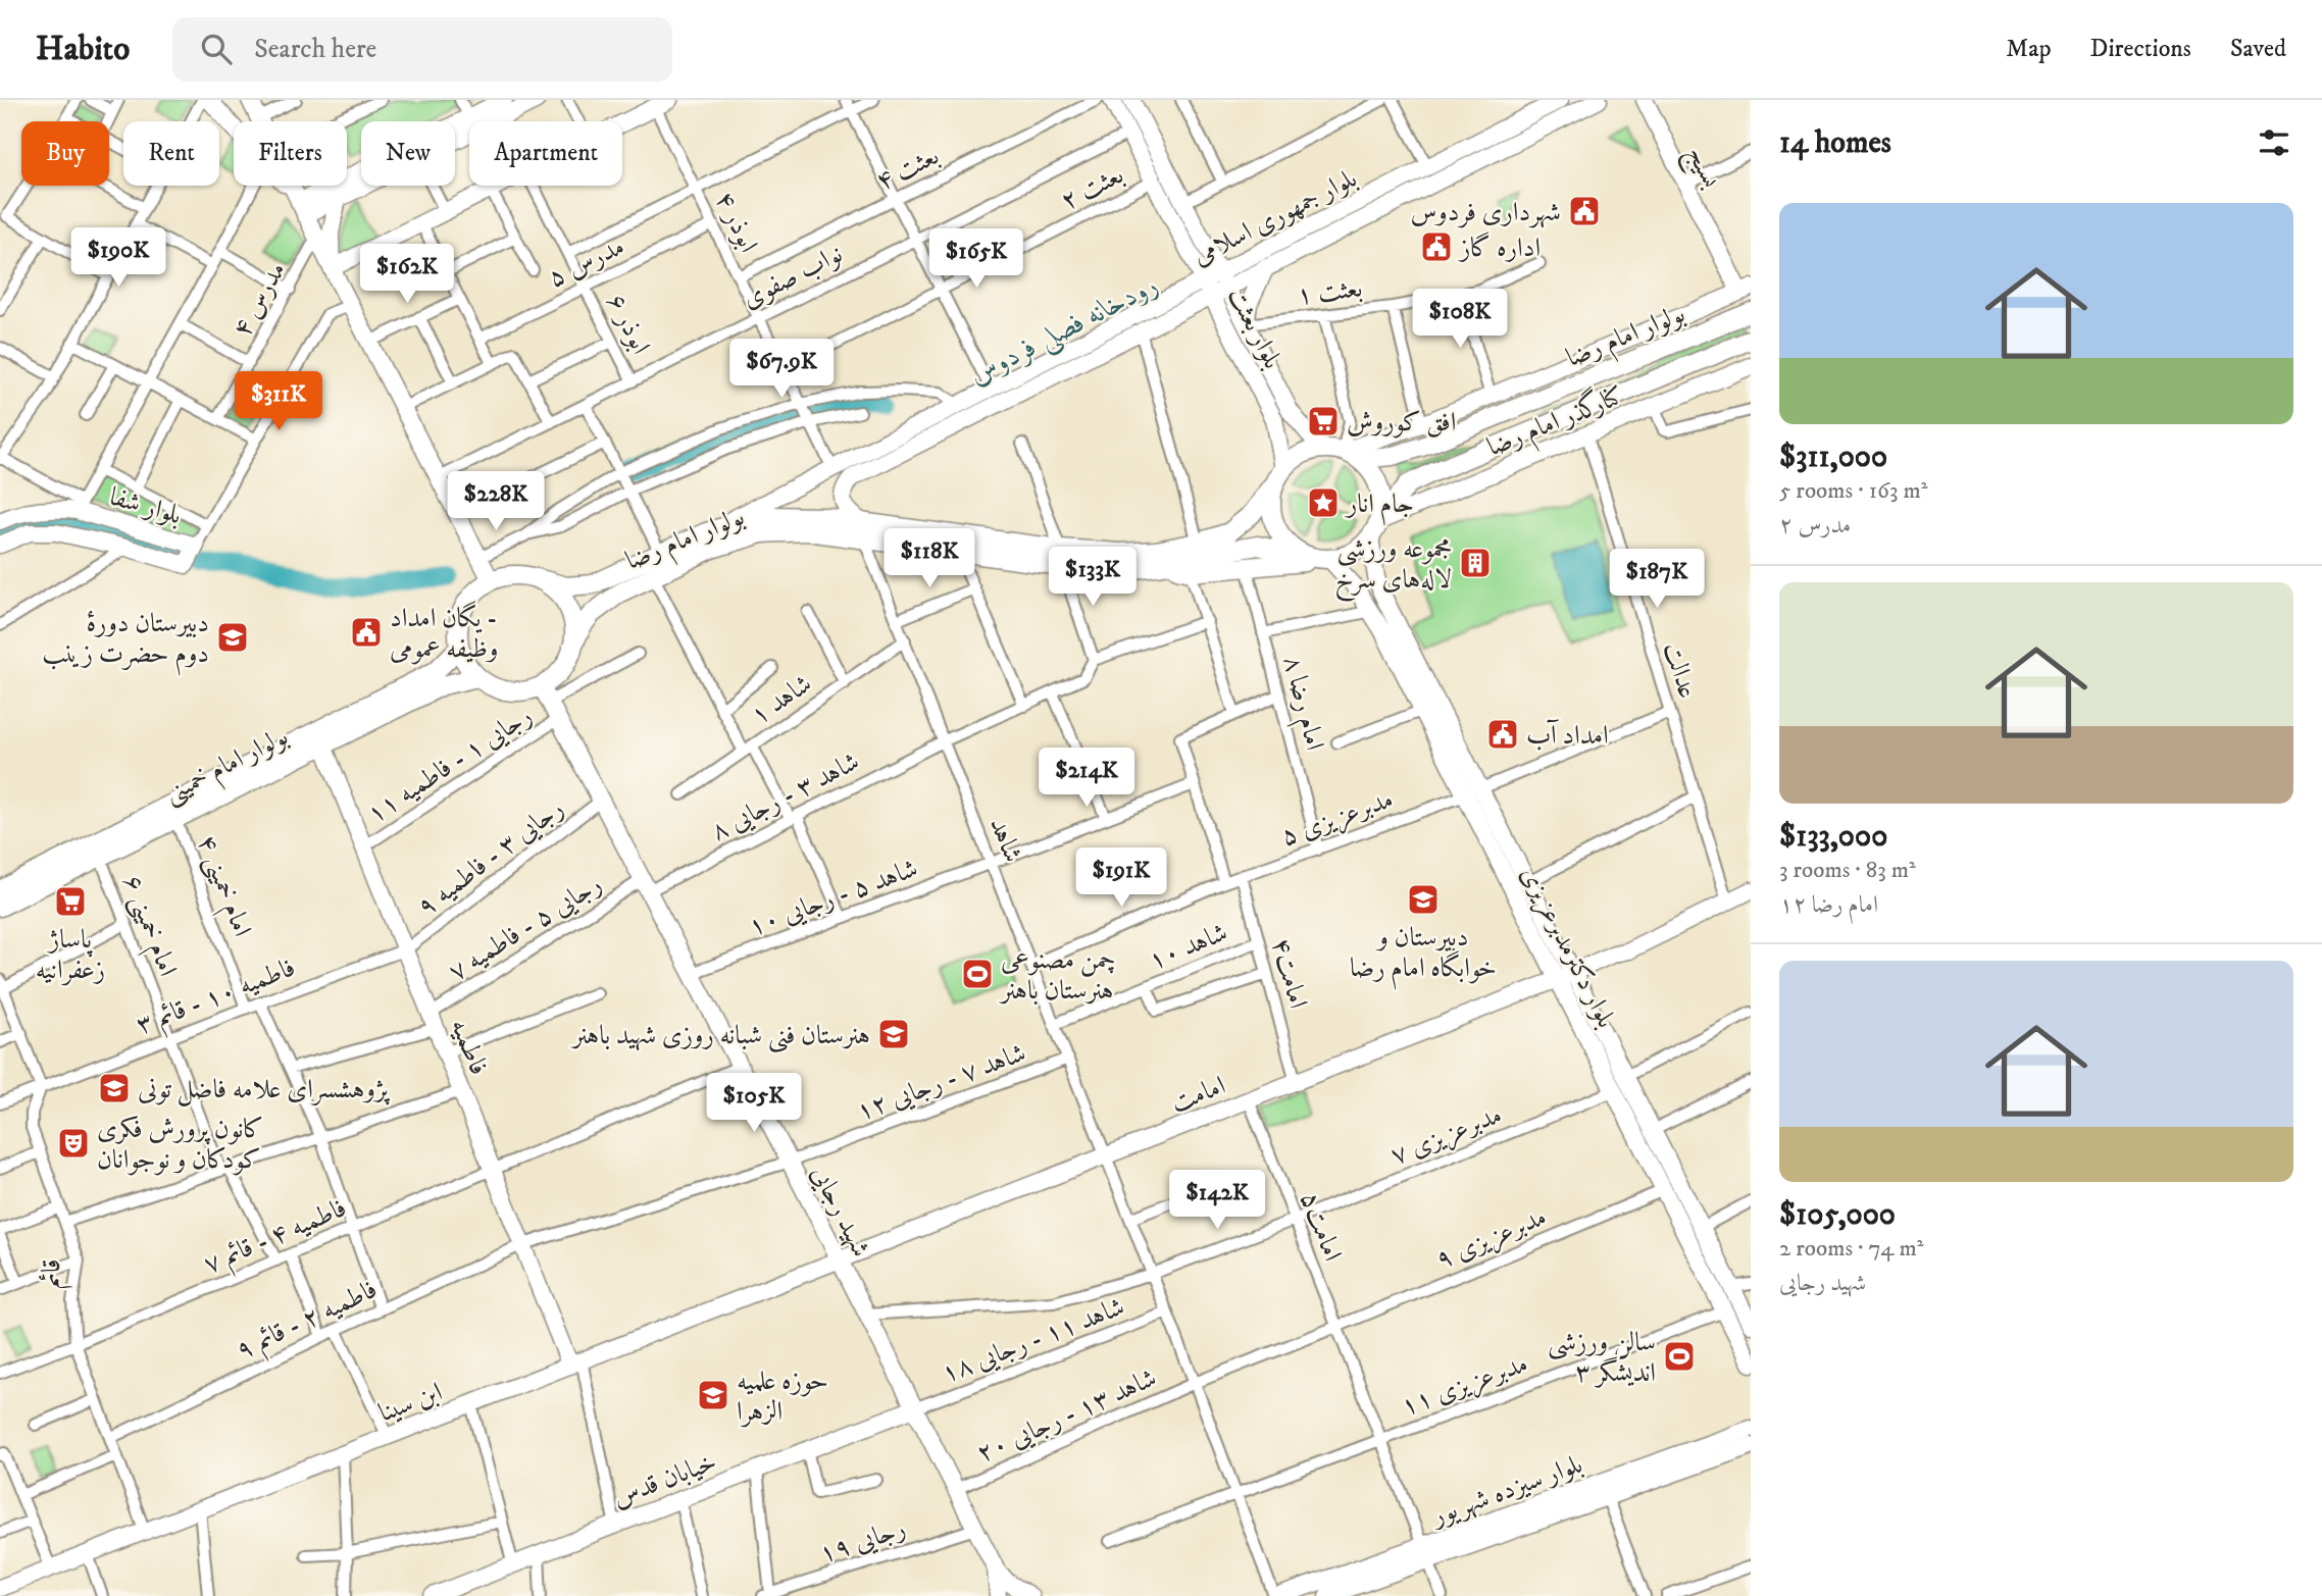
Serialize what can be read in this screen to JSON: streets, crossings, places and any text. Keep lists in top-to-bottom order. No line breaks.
{"streets":{"main road":["بسیج","بلوار جمهوری اسلامی","بلوار بعثت","بولوار امام رضا","کنارگذر امام رضا","بلوار شفا","بولوار امام خمینی","بلوار دکترمدبرعزیزی","فاطمیه","امامت","شهید رجایی","ابن سینا","خیابان قدس","بلوار سیزده شهریور"],"street":["بعثت ۴","بعثت ۲","ابوذر ۴","مدرس ۵","نواب صفوی","بعثت ۱","مدرس ۴","ابوذر ۶","عدالت","شاهد ۱","امام رضا ۸","رجایی ۱ - فاطمیه ۱۱","شاهد ۳ - رجایی ۸","مدبرعزیزی ۵","شاهد","رجایی ۳ - فاطمیه ۹","امام خمینی ۴","شاهد ۵ - رجایی ۱۰","امام خمینی ۶","رجایی ۵ - فاطمیه ۷","شاهد ۱۰","امامت۴","فاطمیه ۱۰ - قائم ۳","شاهد ۷ - رجایی ۱۲","مدبرعزیزی ۷","امامت۵","فاطمیه ۴ - قائم ۷","مدبرعزیزی ۹","قائم","فاطمیه ۲ - قائم ۹","شاهد ۱۱ - رجایی ۱۸","مدبرعزیزی ۱۱","شاهد ۱۳ - رجایی ۲۰","رجایی ۱۹"]},"crossings":[["بسیج","کنارگذر امام رضا"],["بعثت ۴","ابوذر ۴"],["بعثت ۲","ابوذر ۴"],["بعثت ۲","بلوار بعثت"],["بلوار جمهوری اسلامی","ابوذر ۴"],["بلوار جمهوری اسلامی","بلوار بعثت"],["بلوار جمهوری اسلامی","بولوار امام رضا"],["بلوار جمهوری اسلامی","شاهد"],["ابوذر ۴","مدرس ۵"],["ابوذر ۴","نواب صفوی"],["مدرس ۵","ابوذر ۶"],["نواب صفوی","ابوذر ۶"],["نواب صفوی","بلوار بعثت"],["بعثت ۱","بلوار بعثت"],["بلوار بعثت","بولوار امام رضا"],["بلوار بعثت","کنارگذر امام رضا"],["بلوار بعثت","بلوار دکترمدبرعزیزی"],["بولوار امام رضا","کنارگذر امام رضا"],["بولوار امام رضا","بولوار امام خمینی"],["بولوار امام رضا","شاهد"],["بولوار امام رضا","بلوار دکترمدبرعزیزی"],["بولوار امام رضا","شهید رجایی"],["کنارگذر امام رضا","عدالت"],["کنارگذر امام رضا","بلوار دکترمدبرعزیزی"],["عدالت","مدبرعزیزی ۵"],["عدالت","امامت"],["شاهد ۱","شاهد"],["امام رضا ۸","مدبرعزیزی ۵"],["بولوار امام خمینی","امام خمینی ۴"],["بولوار امام خمینی","امام خمینی ۶"],["بولوار امام خمینی","فاطمیه"],["بولوار امام خمینی","شهید رجایی"],["رجایی ۱ - فاطمیه ۱۱","فاطمیه"],["رجایی ۱ - فاطمیه ۱۱","شهید رجایی"],["شاهد ۳ - رجایی ۸","شاهد"],["شاهد ۳ - رجایی ۸","رجایی ۵ - فاطمیه ۷"],["شاهد ۳ - رجایی ۸","شهید رجایی"],["مدبرعزیزی ۵","شاهد"],["مدبرعزیزی ۵","بلوار دکترمدبرعزیزی"],["مدبرعزیزی ۵","امامت۴"],["شاهد","شاهد ۵ - رجایی ۱۰"],["شاهد","شاهد ۱۰"],["شاهد","شاهد ۷ - رجایی ۱۲"],["شاهد","امامت"],["شاهد","مدبرعزیزی ۷"],["شاهد","مدبرعزیزی ۹"],["شاهد","شاهد ۱۱ - رجایی ۱۸"],["شاهد","مدبرعزیزی ۱۱"],["شاهد","شاهد ۱۳ - رجایی ۲۰"],["رجایی ۳ - فاطمیه ۹","فاطمیه ۱۰ - قائم ۳"],["رجایی ۳ - فاطمیه ۹","فاطمیه"],["رجایی ۳ - فاطمیه ۹","شهید رجایی"],["امام خمینی ۴","فاطمیه ۱۰ - قائم ۳"],["شاهد ۵ - رجایی ۱۰","شهید رجایی"],["امام خمینی ۶","فاطمیه ۱۰ - قائم ۳"],["امام خمینی ۶","فاطمیه ۴ - قائم ۷"],["رجایی ۵ - فاطمیه ۷","فاطمیه"],["رجایی ۵ - فاطمیه ۷","شهید رجایی"],["شاهد ۱۰","امامت۴"],["بلوار دکترمدبرعزیزی","امامت"],["بلوار دکترمدبرعزیزی","مدبرعزیزی ۷"],["بلوار دکترمدبرعزیزی","مدبرعزیزی ۹"],["بلوار دکترمدبرعزیزی","مدبرعزیزی ۱۱"],["امامت۴","امامت"],["فاطمیه ۱۰ - قائم ۳","فاطمیه"],["فاطمیه ۱۰ - قائم ۳","قائم"],["فاطمیه","شاهد ۷ - رجایی ۱۲"],["فاطمیه","فاطمیه ۴ - قائم ۷"],["فاطمیه","فاطمیه ۲ - قائم ۹"],["فاطمیه","ابن سینا"],["شاهد ۷ - رجایی ۱۲","شهید رجایی"],["شاهد ۷ - رجایی ۱۲","فاطمیه ۲ - قائم ۹"],["امامت","شهید رجایی"],["امامت","امامت۵"],["امامت","ابن سینا"],["مدبرعزیزی ۷","شهید رجایی"],["مدبرعزیزی ۷","امامت۵"],["شهید رجایی","فاطمیه ۴ - قائم ۷"],["شهید رجایی","شاهد ۱۱ - رجایی ۱۸"],["شهید رجایی","ابن سینا"],["شهید رجایی","شاهد ۱۳ - رجایی ۲۰"],["شهید رجایی","خیابان قدس"],["شهید رجایی","رجایی ۱۹"],["امامت۵","مدبرعزیزی ۹"],["امامت۵","مدبرعزیزی ۱۱"],["امامت۵","بلوار سیزده شهریور"],["فاطمیه ۴ - قائم ۷","قائم"],["مدبرعزیزی ۹","شاهد ۱۳ - رجایی ۲۰"],["قائم","فاطمیه ۲ - قائم ۹"],["قائم","ابن سینا"],["شاهد ۱۱ - رجایی ۱۸","خیابان قدس"]],"water":["رودخانه فصلی فردوس"],"places":{"public building":["شهرداری فردوس","اداره گاز","یگان امداد - وظیفه عمومی","امداد آب"],"supermarket":["افق کوروش","پاساژ زعفرانیه"],"place":["جام انار"],"building":["مجموعه‌ ورزشی لاله‌های سرخ"],"school or university":["دبیرستان دورهٔ دوم حضرت زینب","دبیرستان و خوابگاه امام رضا","هنرستان فنی شبانه‌ روزی شهید باهنر","پژوهشسرای علامه فاضل تونی","حوزه علمیه الزهرا"],"sports":["چمن مصنوعی هنرستان باهنر","سالن ورزشی اندیشگر ۳"],"theatre":["کانون پرورش فکری کودکان و نوجوانان"]},"page":{"header":"Habito","search":"Search here","nav":["Map","Directions","Saved"],"heading":"14 homes","chip":["Buy","Rent","Filters","New","Apartment"],"list":[{"name":"$311,000","note":"5 rooms · 163 m² · مدرس ۲"},{"name":"$133,000","note":"3 rooms · 83 m² · امام رضا ۱۲"},{"name":"$105,000","note":"2 rooms · 74 m² · شهید رجایی"}],"price":["$190K","$165K","$162K","$108K","$67.9K","$311K","$228K","$118K","$133K","$187K","$214K","$191K","$105K","$142K"]}}
